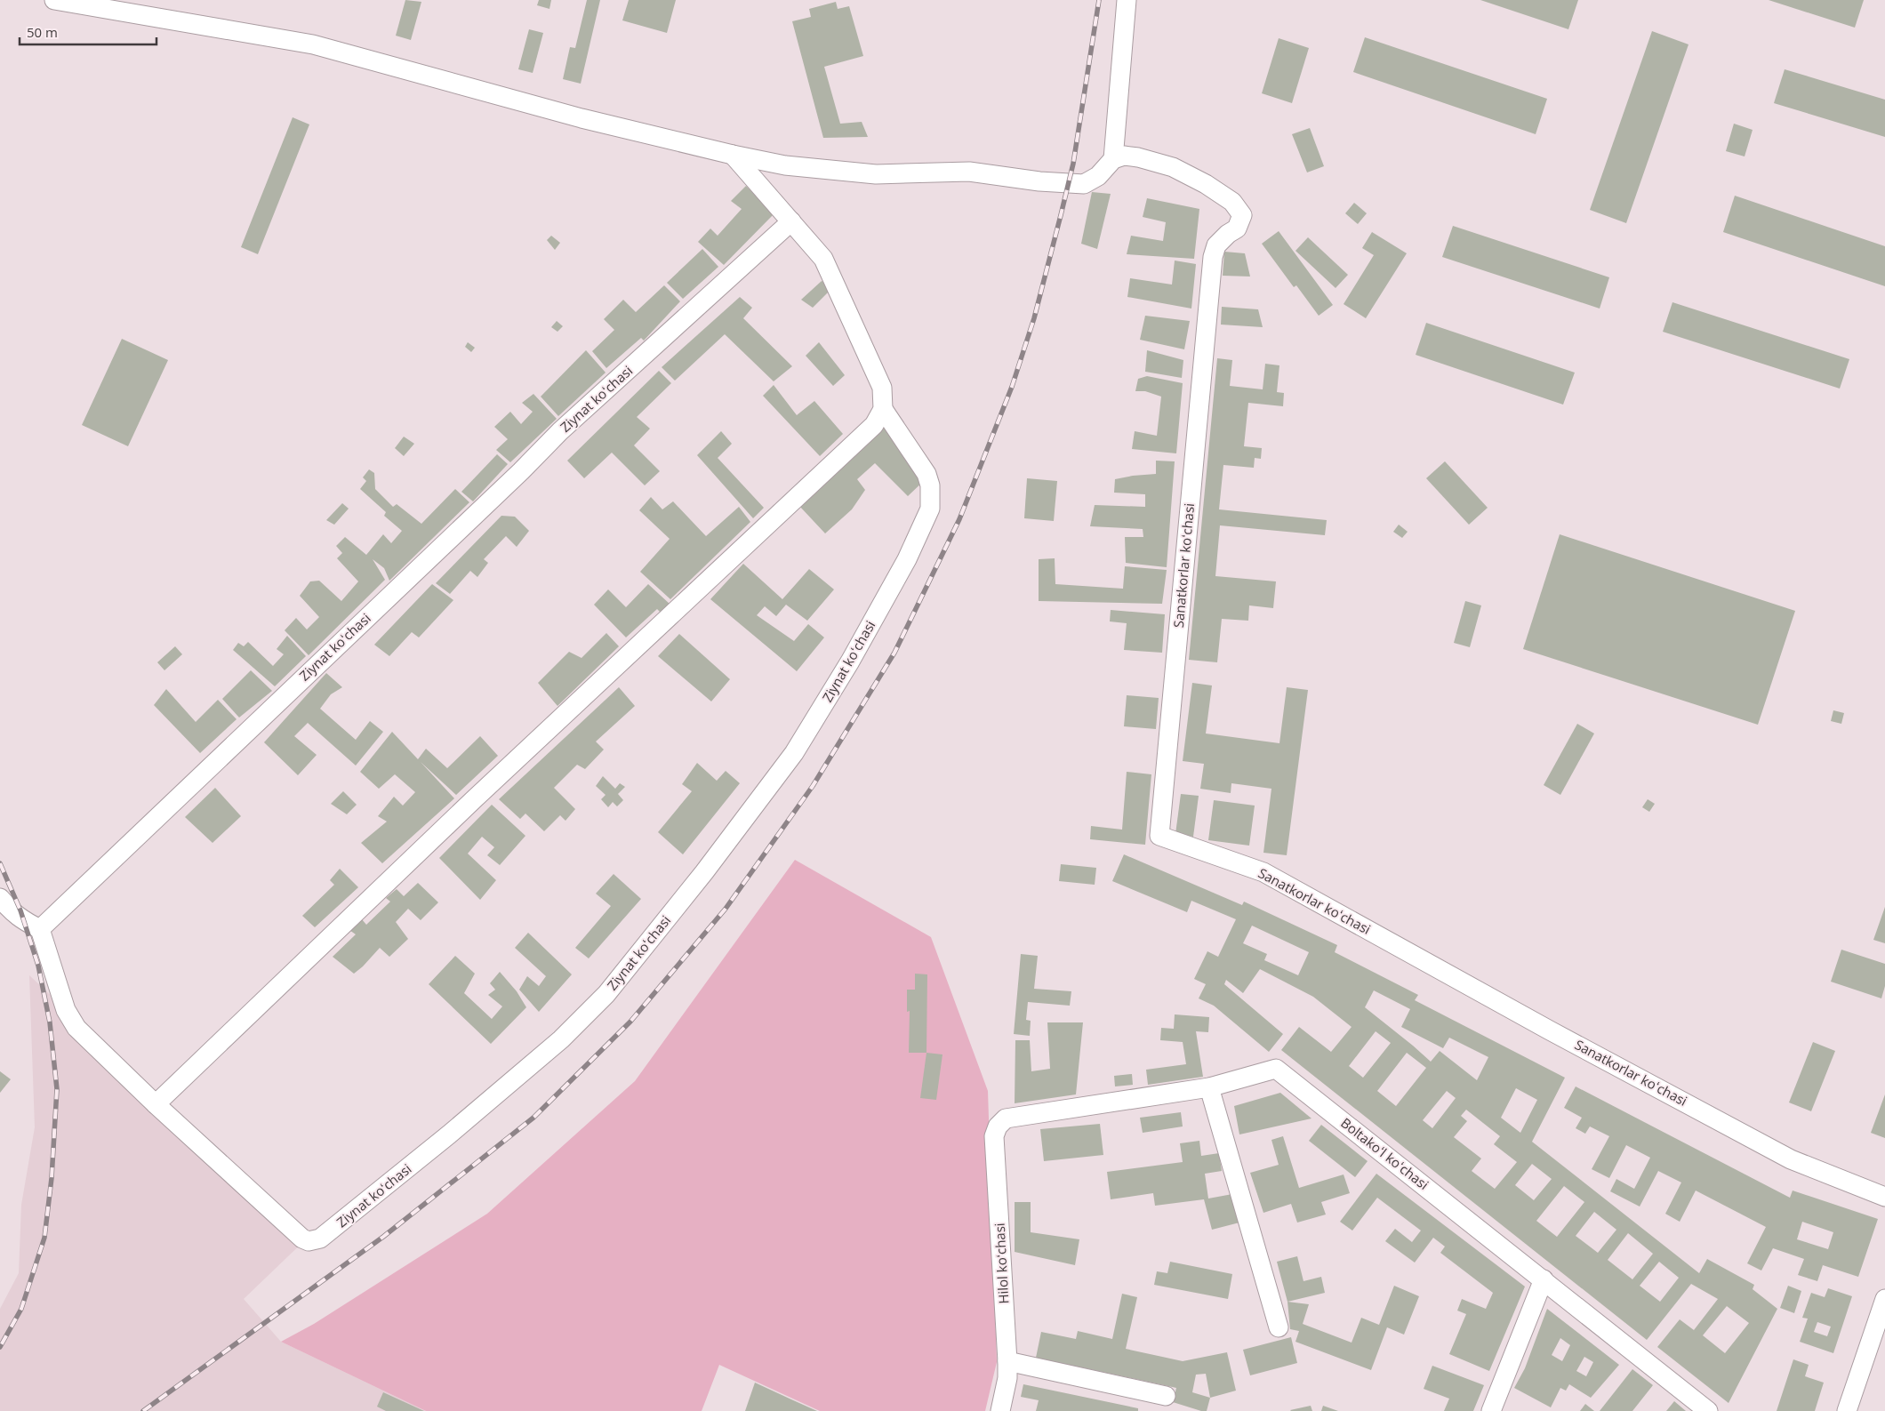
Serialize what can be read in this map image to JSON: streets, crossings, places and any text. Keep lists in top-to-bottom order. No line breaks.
{"streets":{"street":["Ziynat koʻchasi","Sanatkorlar koʻchasi","Boltakoʻl koʻchasi","Hilol koʻchasi"]},"crossings":[["Boltakoʻl koʻchasi","Hilol koʻchasi"]],"scale_bar":"50 m"}
